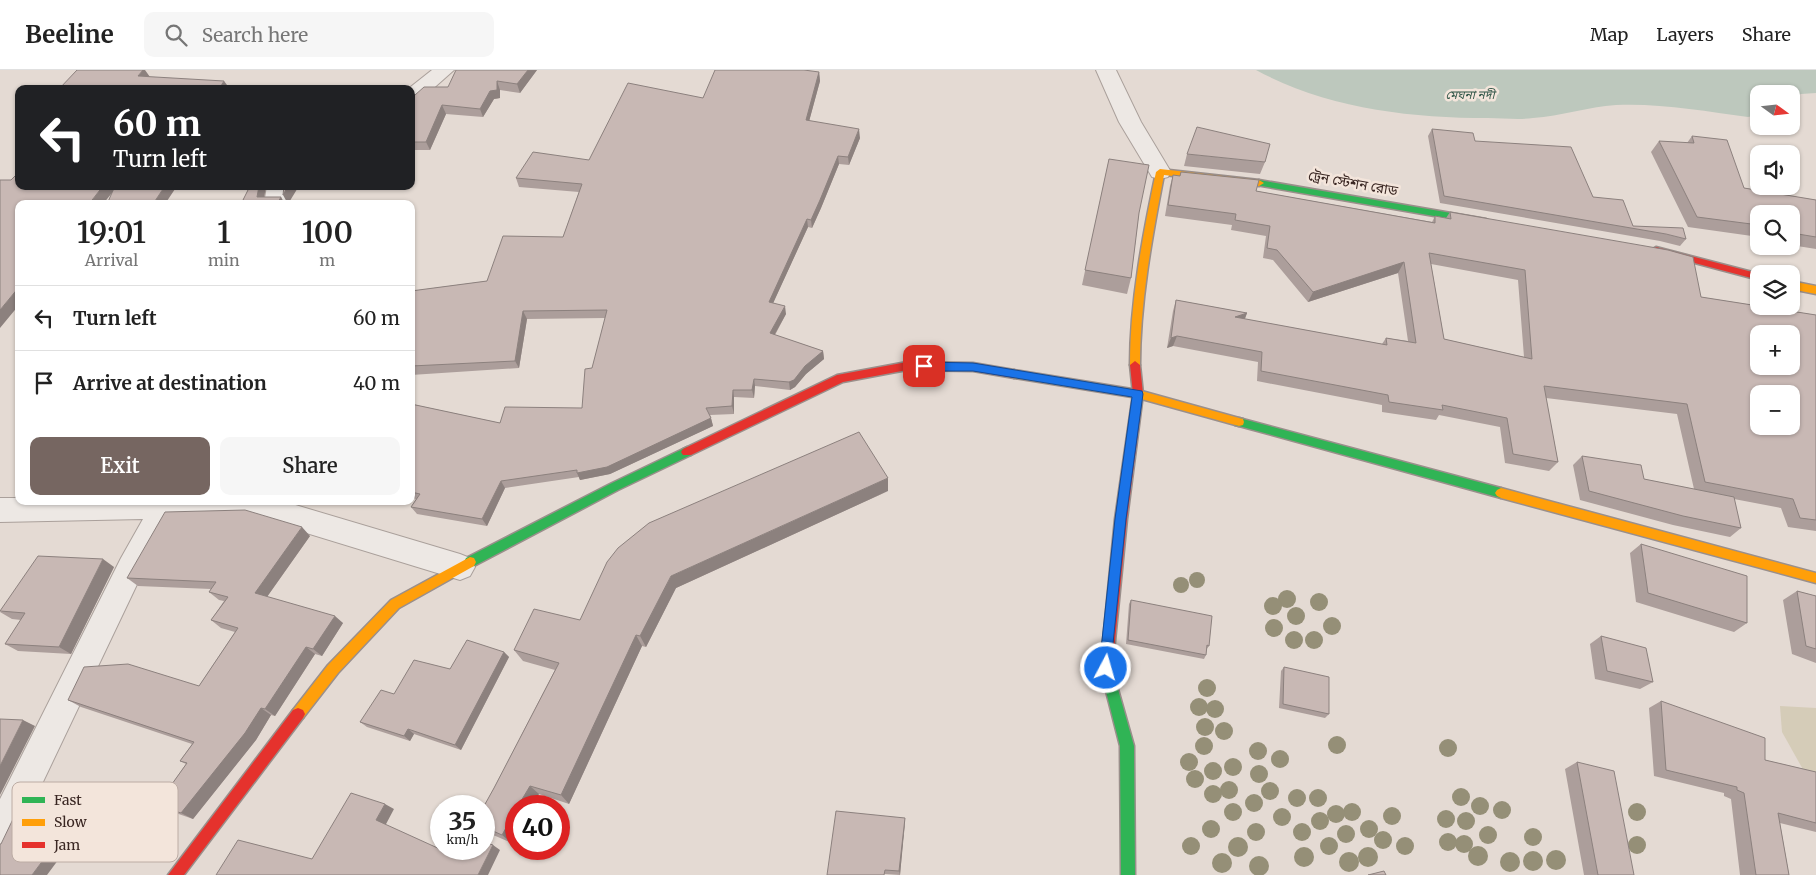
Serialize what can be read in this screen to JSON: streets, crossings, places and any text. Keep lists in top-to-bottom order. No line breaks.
{"streets":{"street":["ট্রেন স্টেশন রোড"]},"water":["মেঘনা নদী"],"legend":["Fast","Slow","Jam"],"north":"right","page":{"header":"Beeline","search":"Search here","nav":["Map","Layers","Share"],"map_buttons":["+","−"],"turn":["60 m","Turn left"],"eta":["19:01","Arrival","1","min","100","m"],"list":[{"name":"Turn left","value":"60 m"},{"name":"Arrive at destination","value":"40 m"}],"buttons":["Exit","Share"],"speed":"35 km/h","limit":"40"}}
